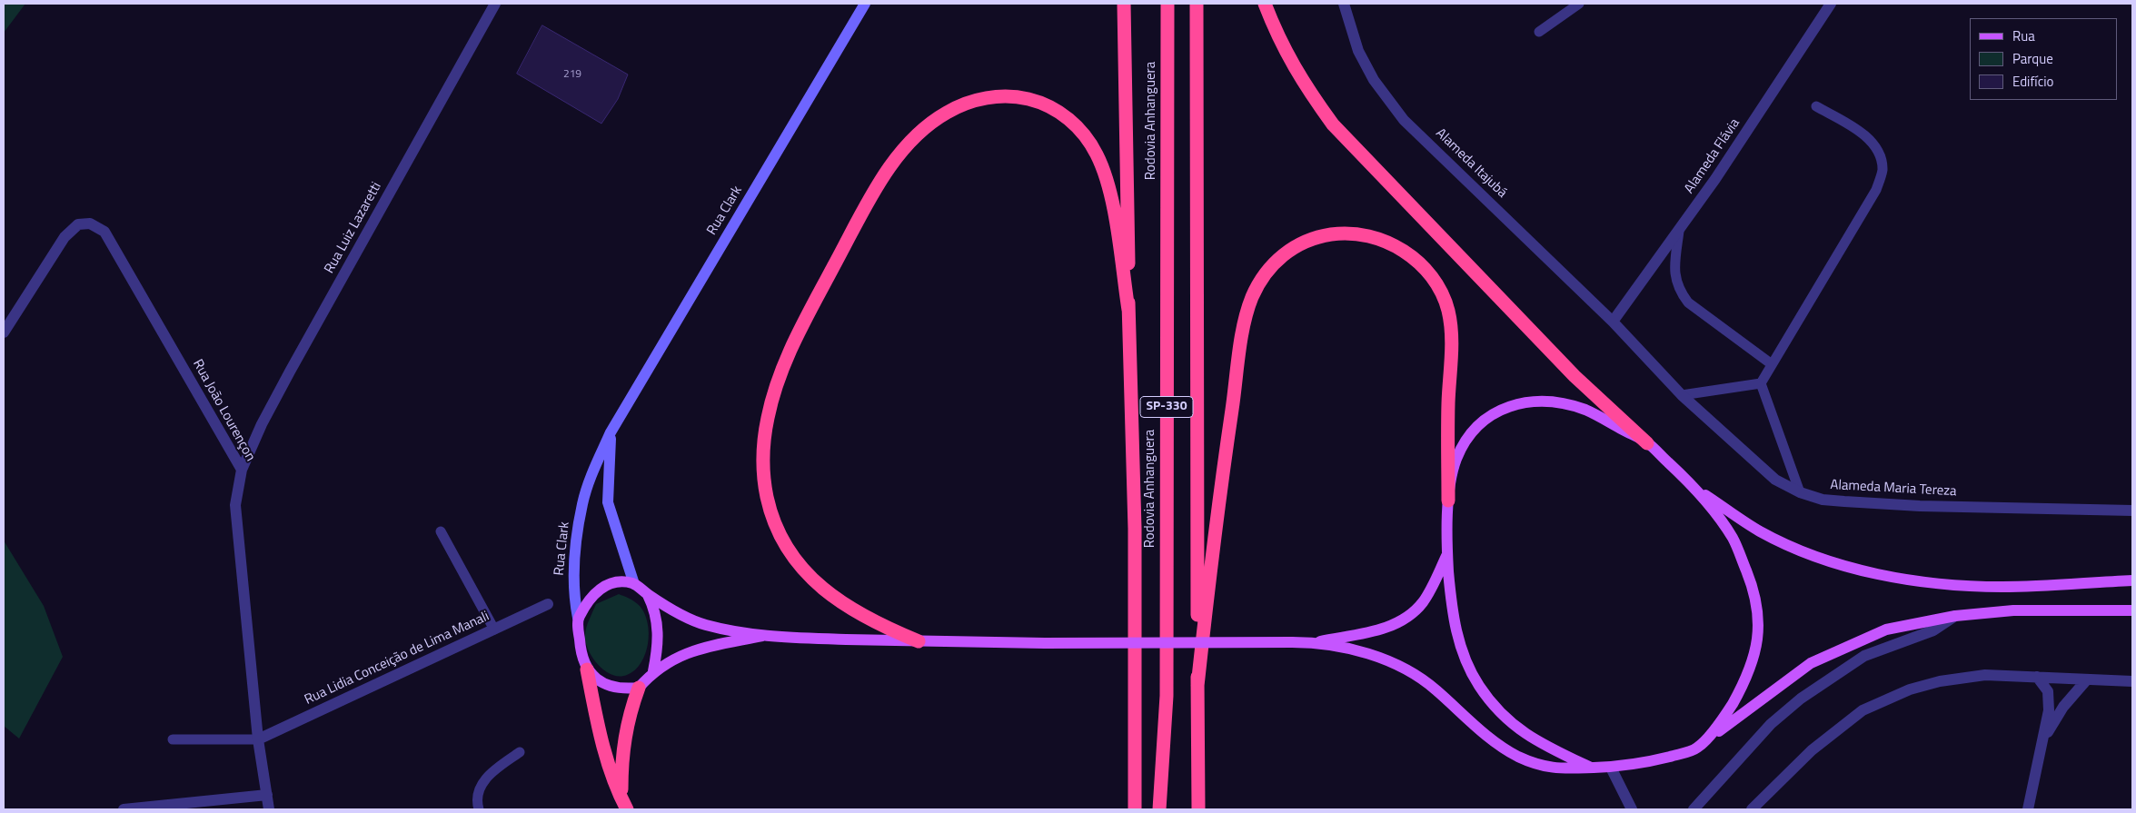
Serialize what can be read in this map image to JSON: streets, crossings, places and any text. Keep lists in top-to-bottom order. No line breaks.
{"streets":{"highway":["Rodovia Anhanguera","SP-330"],"street":["Alameda Flávia","Alameda Itajubá","Rua Clark","Rua Luiz Lazaretti","Rua João Lourençon","Alameda Maria Tereza","Rua Lidia Conceição de Lima Manali"]},"crossings":[["Alameda Flávia","Alameda Itajubá"],["Alameda Flávia","Alameda Maria Tereza"],["Alameda Itajubá","Alameda Maria Tereza"],["Rua Luiz Lazaretti","Rua João Lourençon"],["Rua João Lourençon","Rua Lidia Conceição de Lima Manali"]],"house_numbers":["219"],"legend":["Rua","Parque","Edifício"]}
